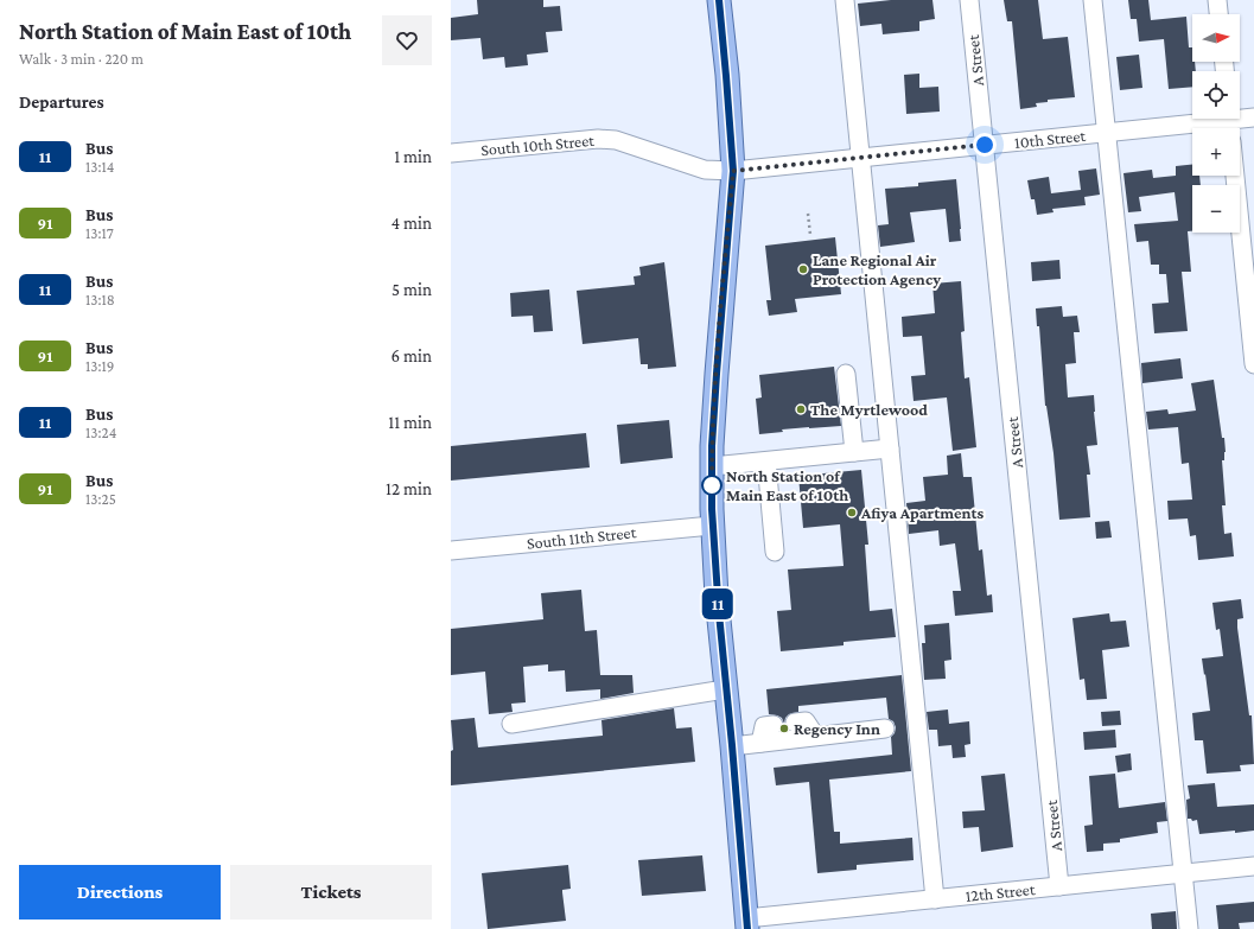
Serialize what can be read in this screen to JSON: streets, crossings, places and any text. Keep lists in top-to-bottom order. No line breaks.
{"streets":{"street":["A Street","10th Street","South 10th Street","South 11th Street","12th Street"]},"crossings":[["A Street","10th Street"],["A Street","12th Street"],["10th Street","South 10th Street"]],"places":["Lane Regional Air Protection Agency","The Myrtlewood","North Station of Main East of 10th","Afiya Apartments","Regency Inn"],"lines":["bus line 11"],"north":"right","page":{"heading":[["North Station of Main East of 10th","Walk · 3 min · 220 m"],"Departures"],"on_map":"11","map_buttons":["+","−"],"list":[{"mark":"11","name":"Bus","note":"13:14","value":"1 min"},{"mark":"91","name":"Bus","note":"13:17","value":"4 min"},{"mark":"11","name":"Bus","note":"13:18","value":"5 min"},{"mark":"91","name":"Bus","note":"13:19","value":"6 min"},{"mark":"11","name":"Bus","note":"13:24","value":"11 min"},{"mark":"91","name":"Bus","note":"13:25","value":"12 min"}],"buttons":["Directions","Tickets"]}}
